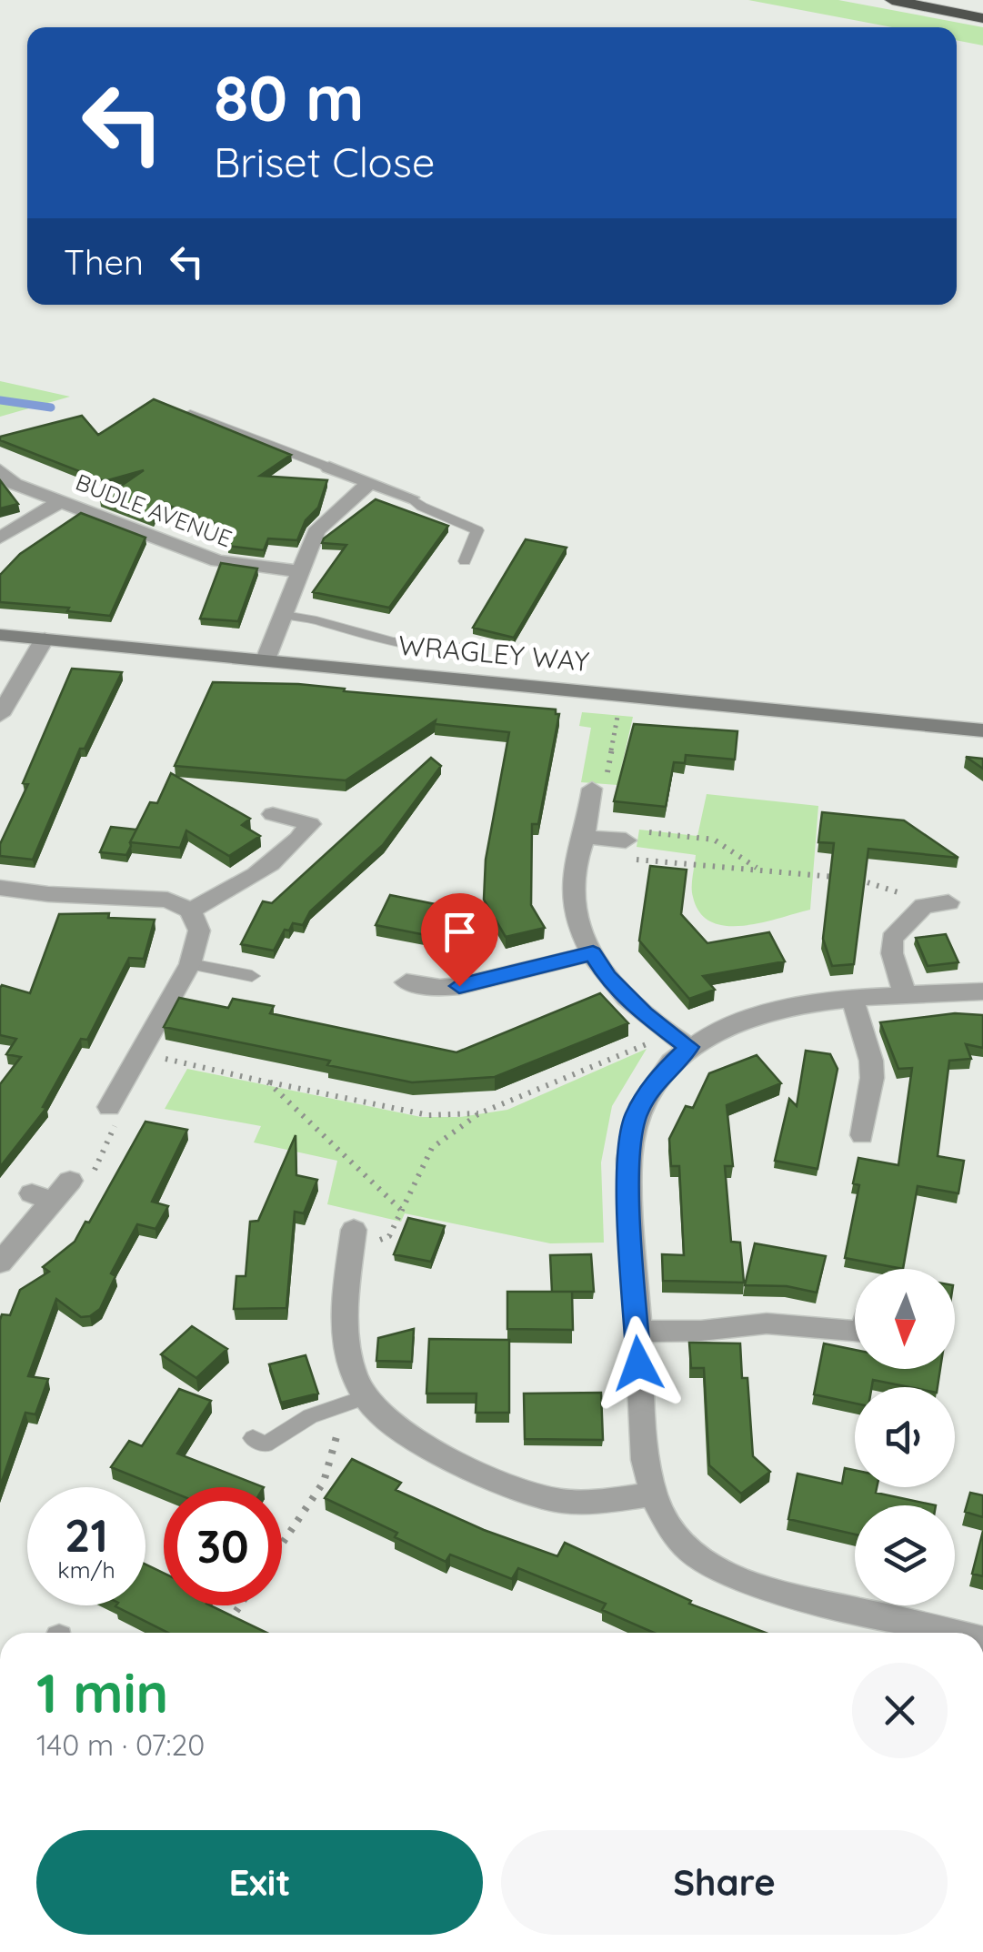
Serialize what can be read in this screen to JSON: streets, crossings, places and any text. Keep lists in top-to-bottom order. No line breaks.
{"streets":{"street":["BUDLE AVENUE","WRAGLEY WAY"]},"north":"bottom","page":{"turn":["80 m","Briset Close"],"then":"Then","speed":"21 km/h","limit":"30","heading":["1 min","140 m · 07:20"],"buttons":["Exit","Share"]}}
